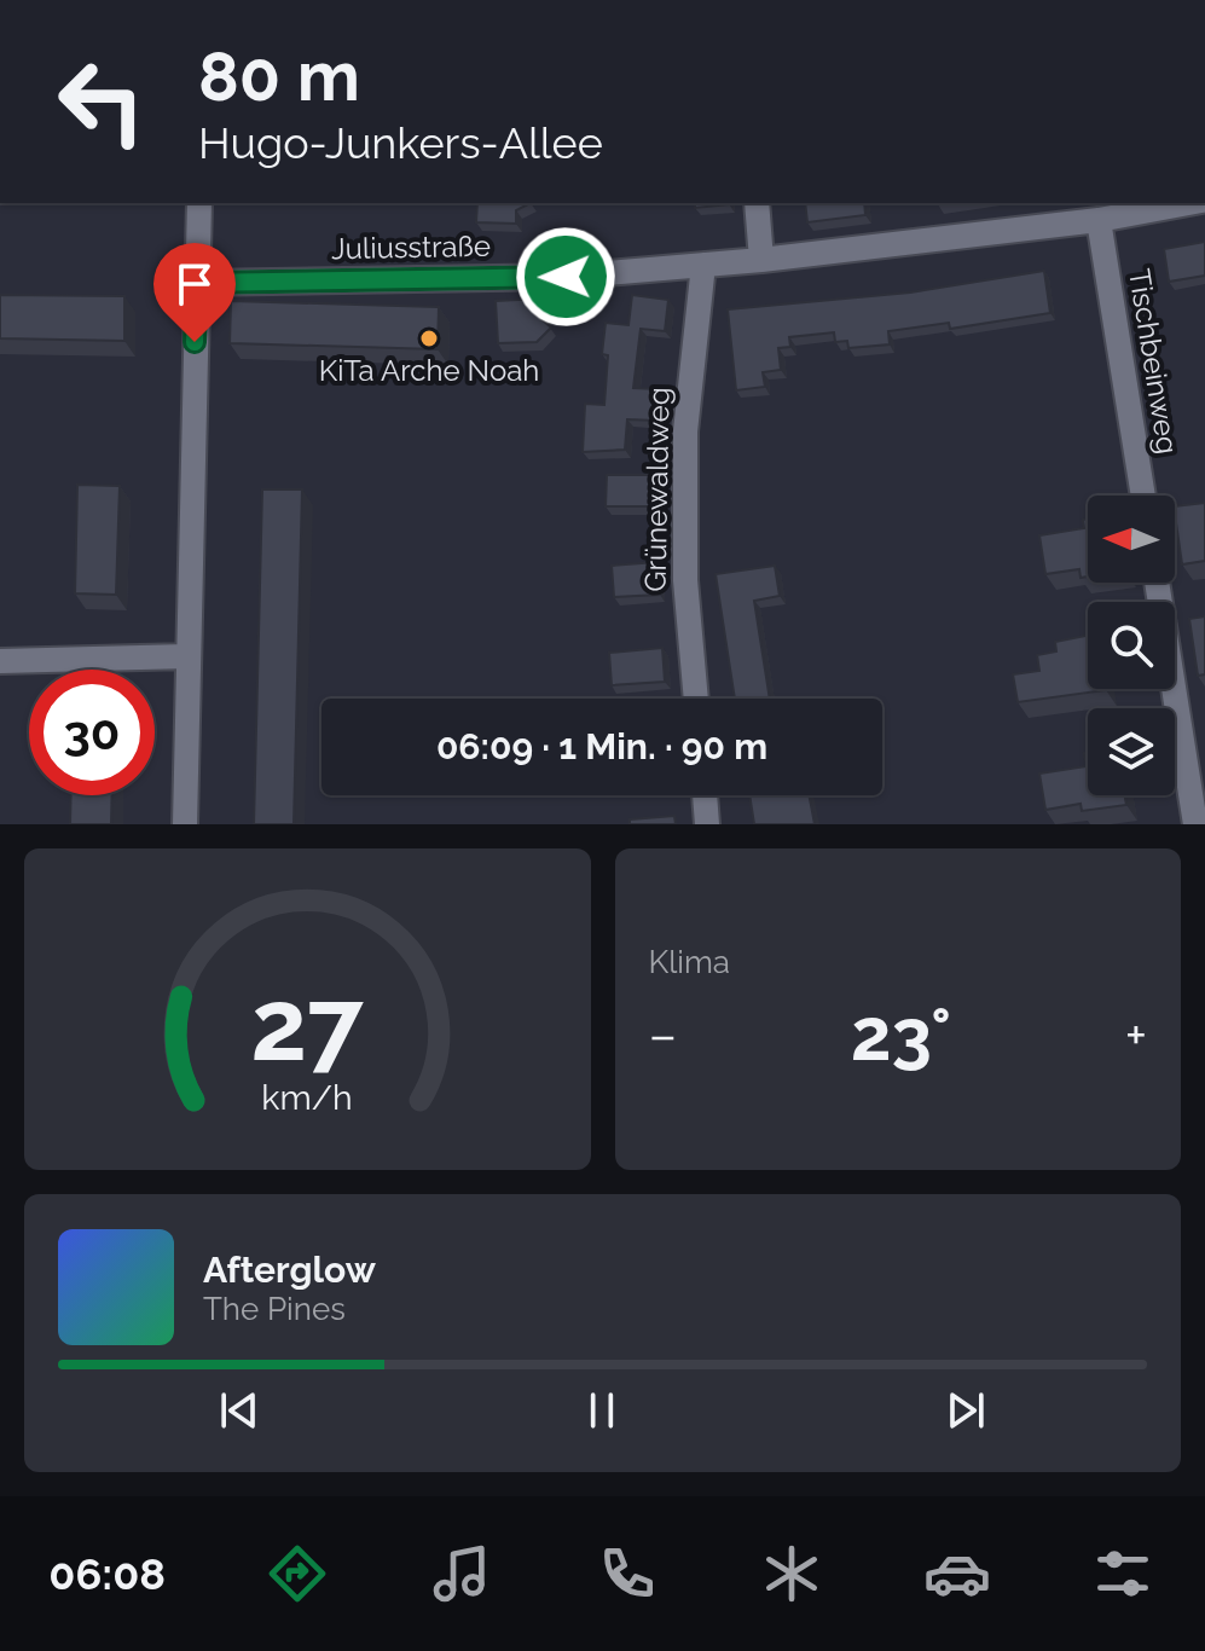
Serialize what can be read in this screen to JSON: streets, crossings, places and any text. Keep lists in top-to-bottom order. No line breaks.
{"streets":{"street":["Juliusstraße","Tischbeinweg","Grünewaldweg"]},"crossings":[["Juliusstraße","Tischbeinweg"],["Juliusstraße","Grünewaldweg"]],"places":["KiTa Arche Noah"],"north":"left","page":{"turn":["80 m","Hugo-Junkers-Allee"],"limit":"30","trip":"06:09 · 1 Min. · 90 m","tile":"Klima","heat":["−","23°","+"],"song":["Afterglow","The Pines"],"tabs":"06:08","gauge":["27","km/h"]}}
